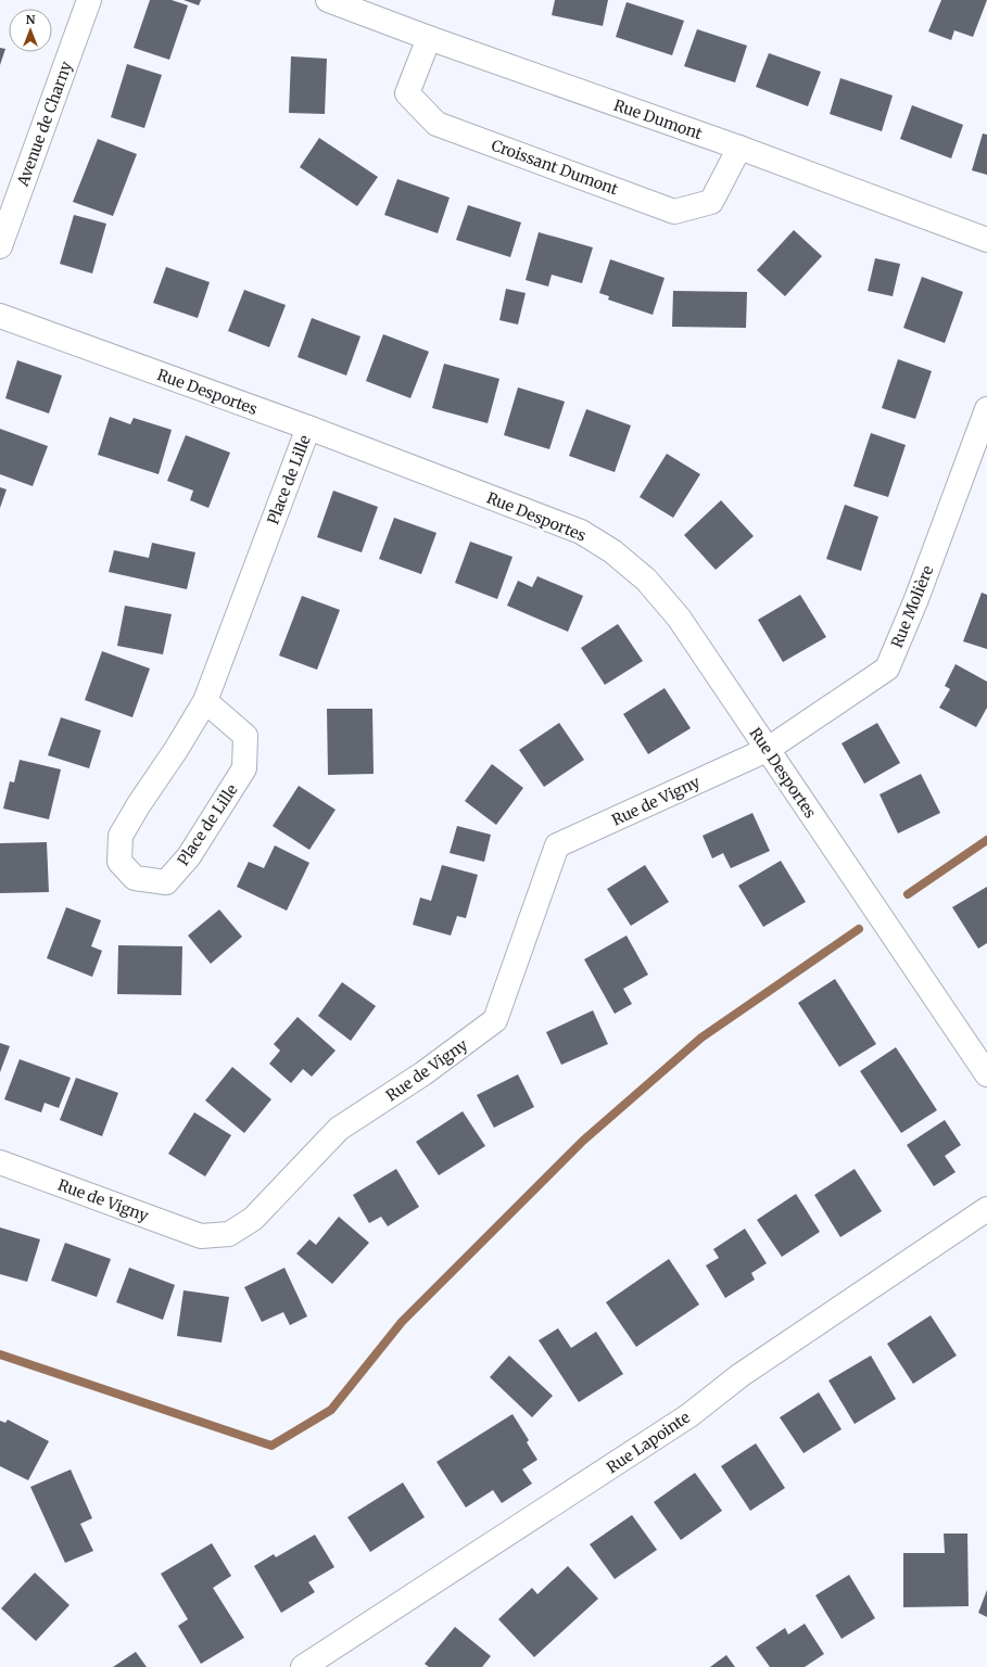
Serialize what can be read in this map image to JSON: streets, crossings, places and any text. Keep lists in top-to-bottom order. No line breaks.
{"streets":{"street":["Rue Dumont","Avenue de Charny","Croissant Dumont","Rue Desportes","Place de Lille","Rue Molière","Rue de Vigny","Rue Lapointe"]},"crossings":[["Rue Dumont","Croissant Dumont"],["Rue Desportes","Place de Lille"],["Rue Desportes","Rue Molière"],["Rue Desportes","Rue de Vigny"],["Rue Molière","Rue de Vigny"]],"north":"top"}
